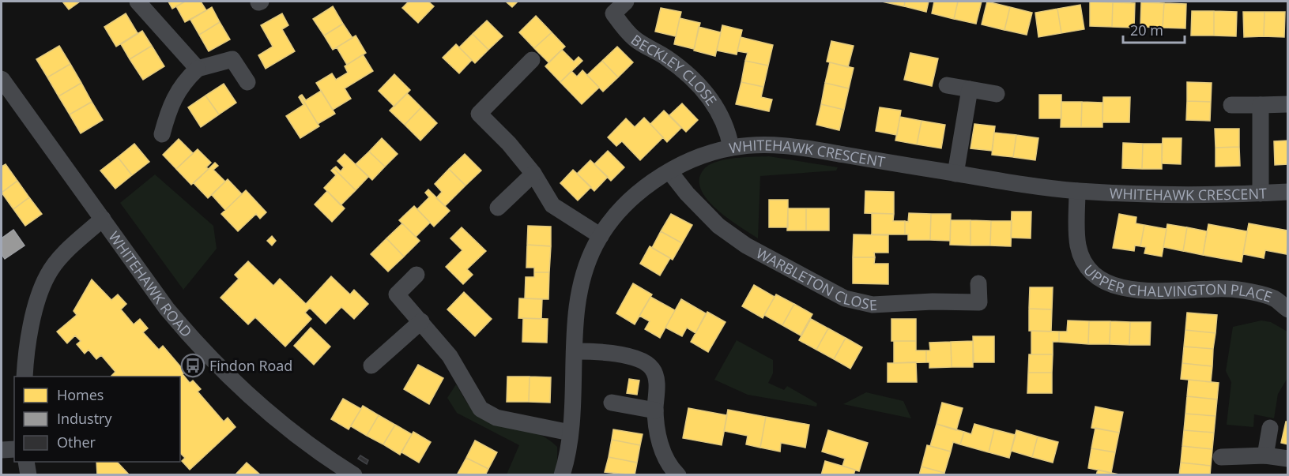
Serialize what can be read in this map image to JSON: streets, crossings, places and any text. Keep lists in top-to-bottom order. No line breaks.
{"streets":{"street":["BECKLEY CLOSE","WHITEHAWK CRESCENT","WARBLETON CLOSE","UPPER CHALVINGTON PLACE","WHITEHAWK ROAD"]},"crossings":[["BECKLEY CLOSE","WHITEHAWK CRESCENT"],["WHITEHAWK CRESCENT","WARBLETON CLOSE"],["WHITEHAWK CRESCENT","UPPER CHALVINGTON PLACE"]],"places":{"bus stop":["Findon Road"]},"legend":["Homes","Industry","Other"],"scale_bar":"20 m"}
